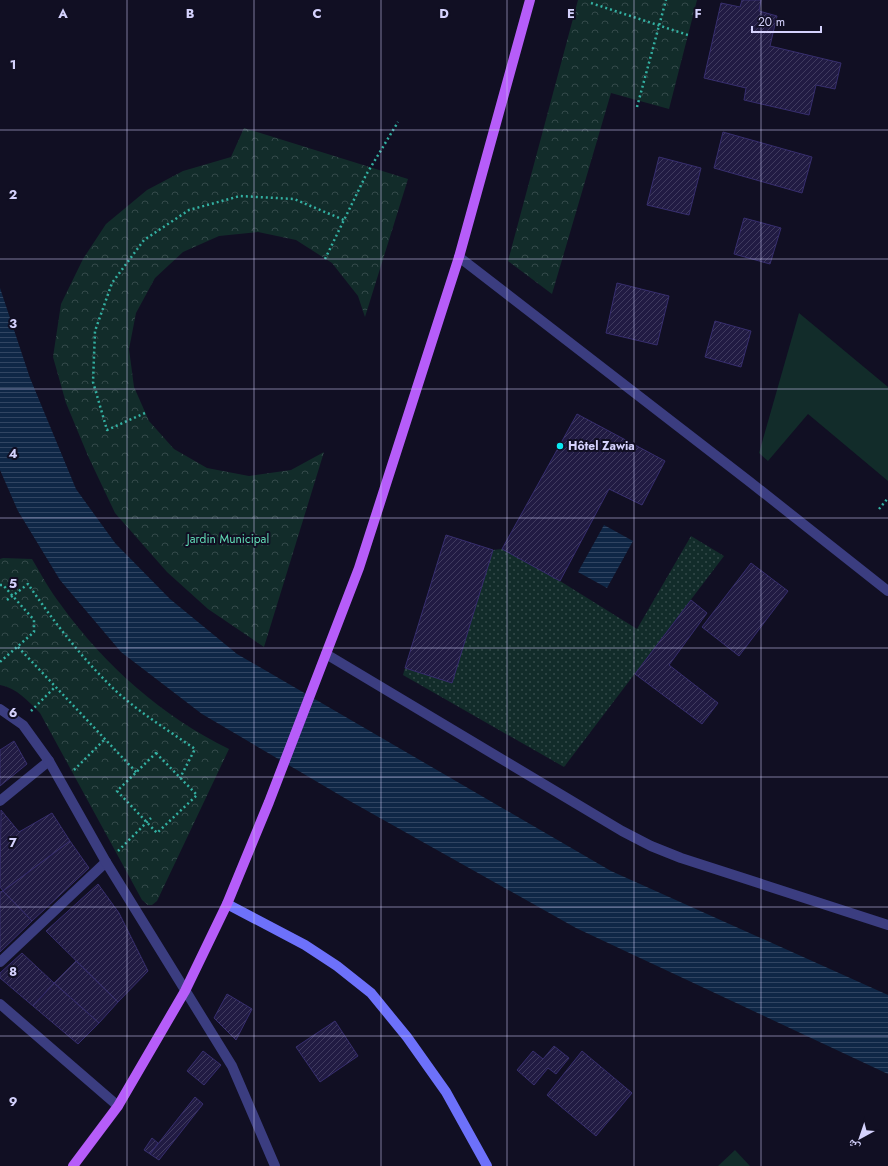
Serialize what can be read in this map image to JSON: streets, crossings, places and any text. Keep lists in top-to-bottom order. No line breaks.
{"parks":["Jardin Municipal"],"places":["Hôtel Zawia"],"scale_bar":"20 m","north":"bottom left","grid":{"columns":["A","B","C","D","E","F"],"rows":["1","2","3","4","5","6","7","8","9"]}}
